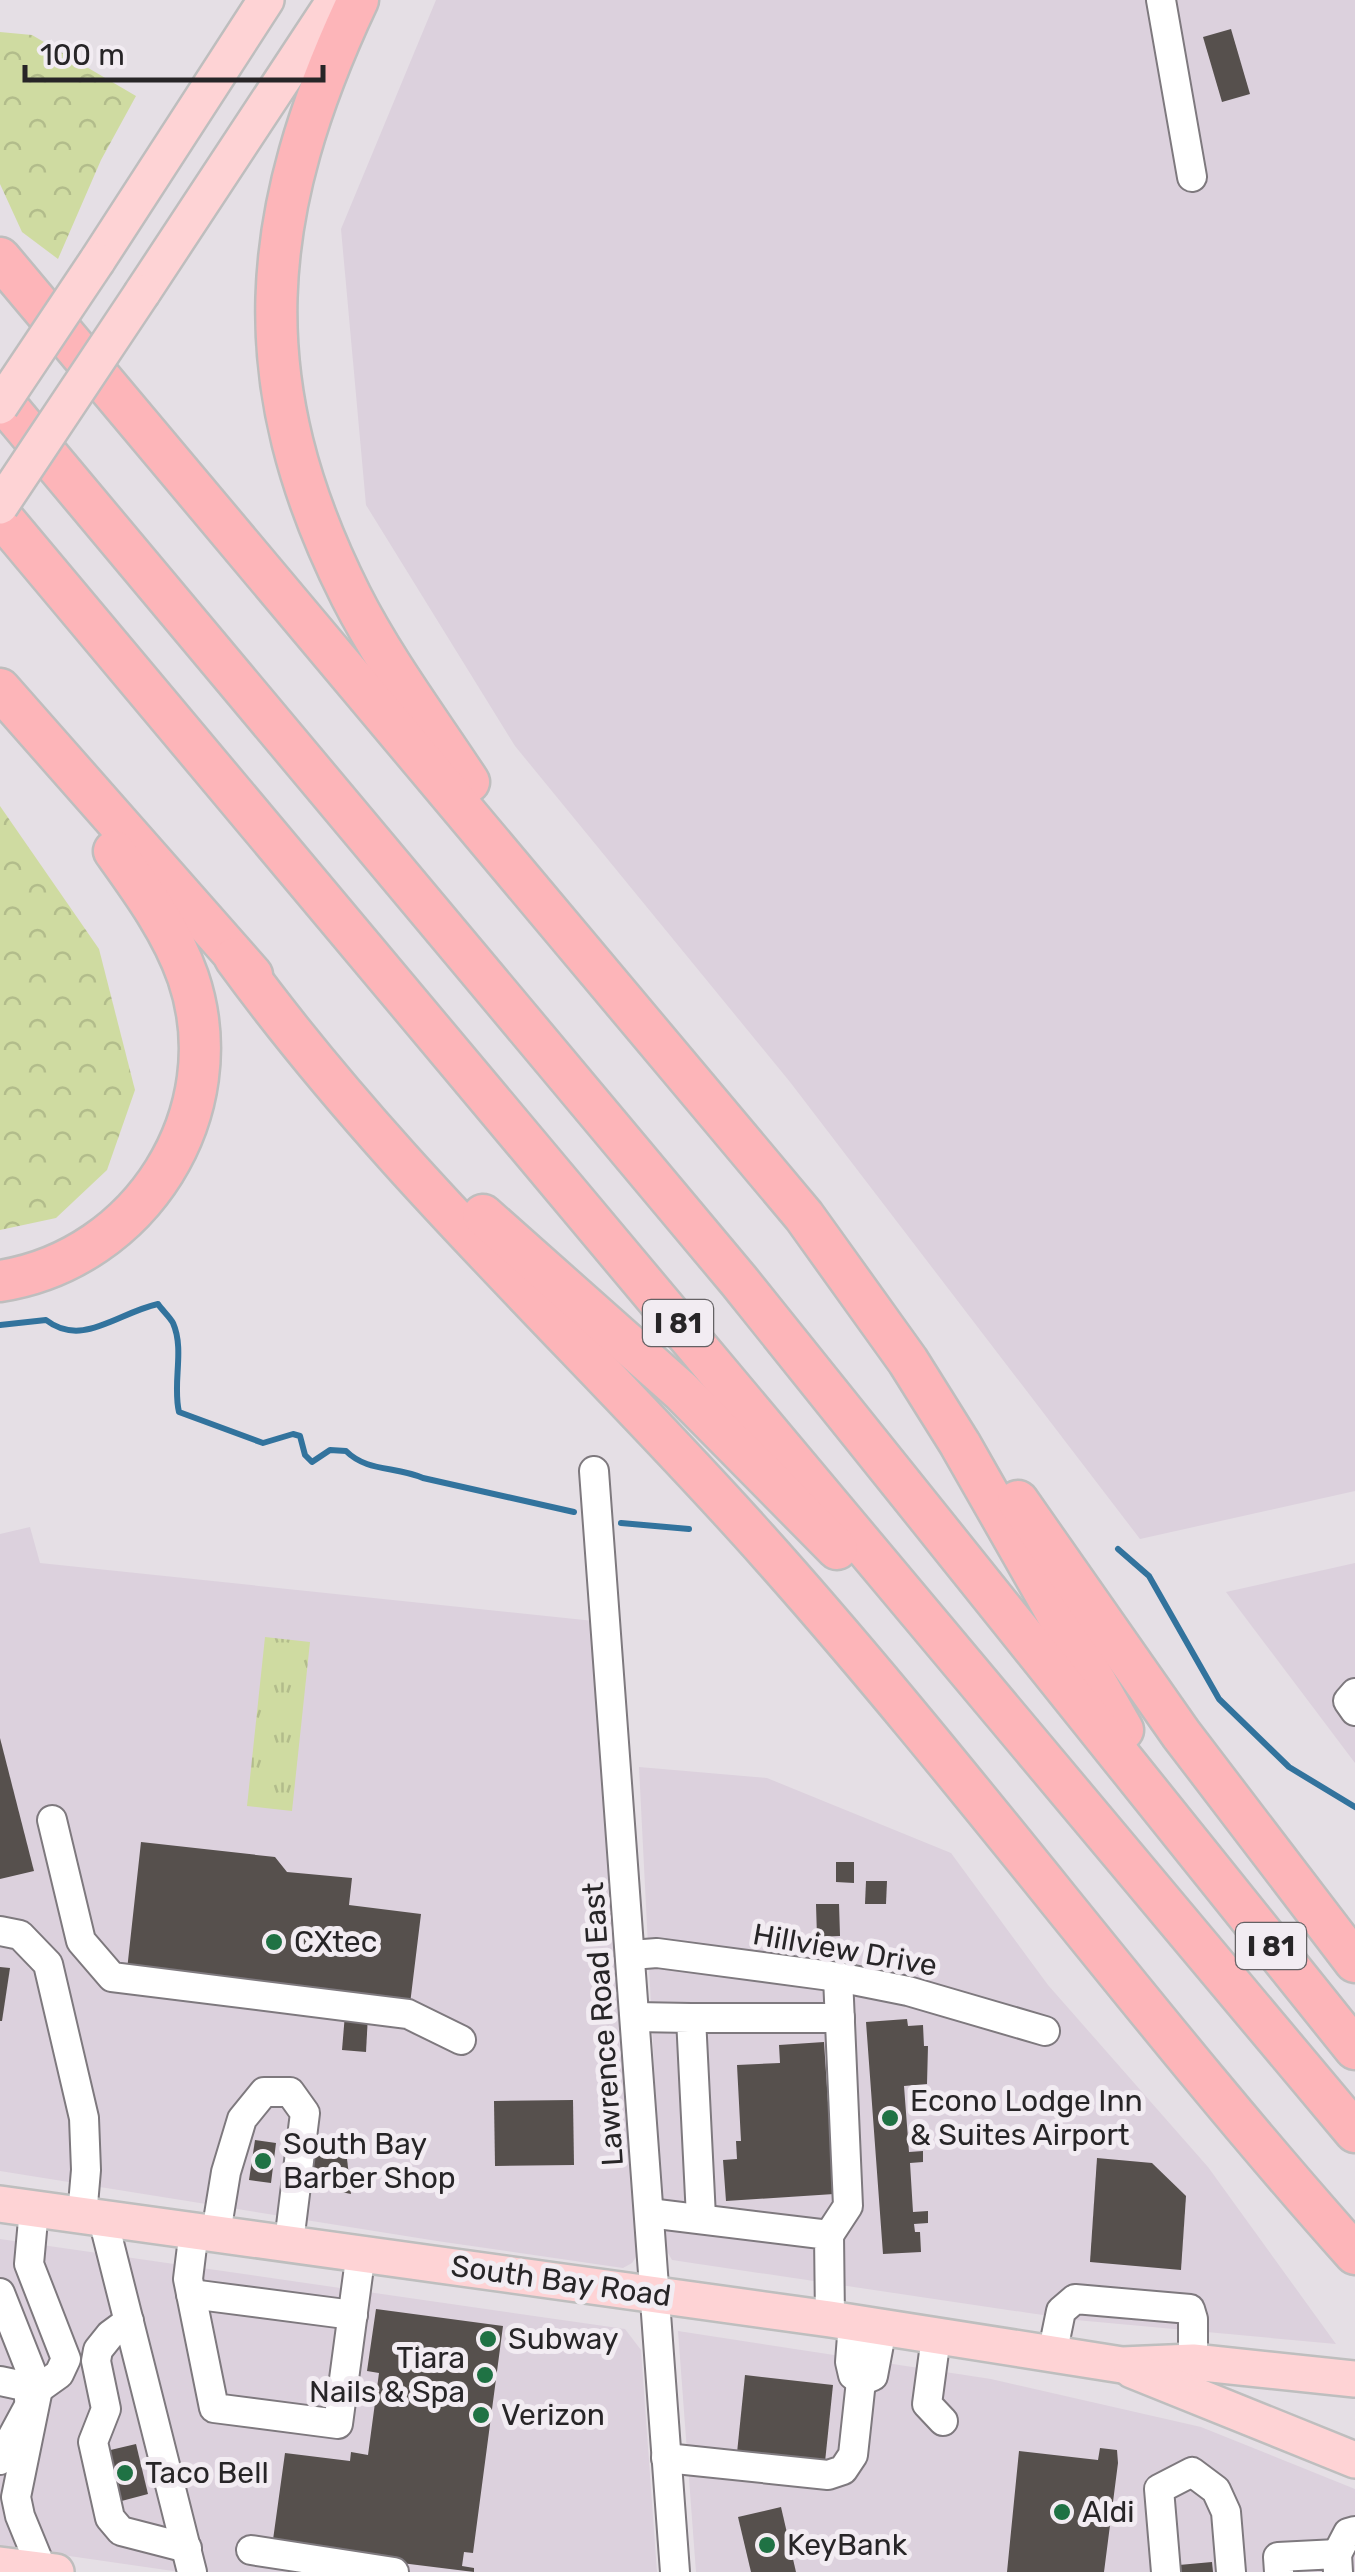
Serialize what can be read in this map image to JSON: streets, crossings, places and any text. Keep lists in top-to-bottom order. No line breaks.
{"streets":{"highway":["I 81"],"main road":["South Bay Road"],"street":["Hillview Drive","Lawrence Road East"]},"crossings":[["Hillview Drive","Lawrence Road East"],["Lawrence Road East","South Bay Road"]],"places":["CXtec","Econo Lodge Inn & Suites Airport","South Bay Barber Shop","Subway","Tiara Nails & Spa","Verizon","Taco Bell","Aldi","KeyBank"],"scale_bar":"100 m"}
